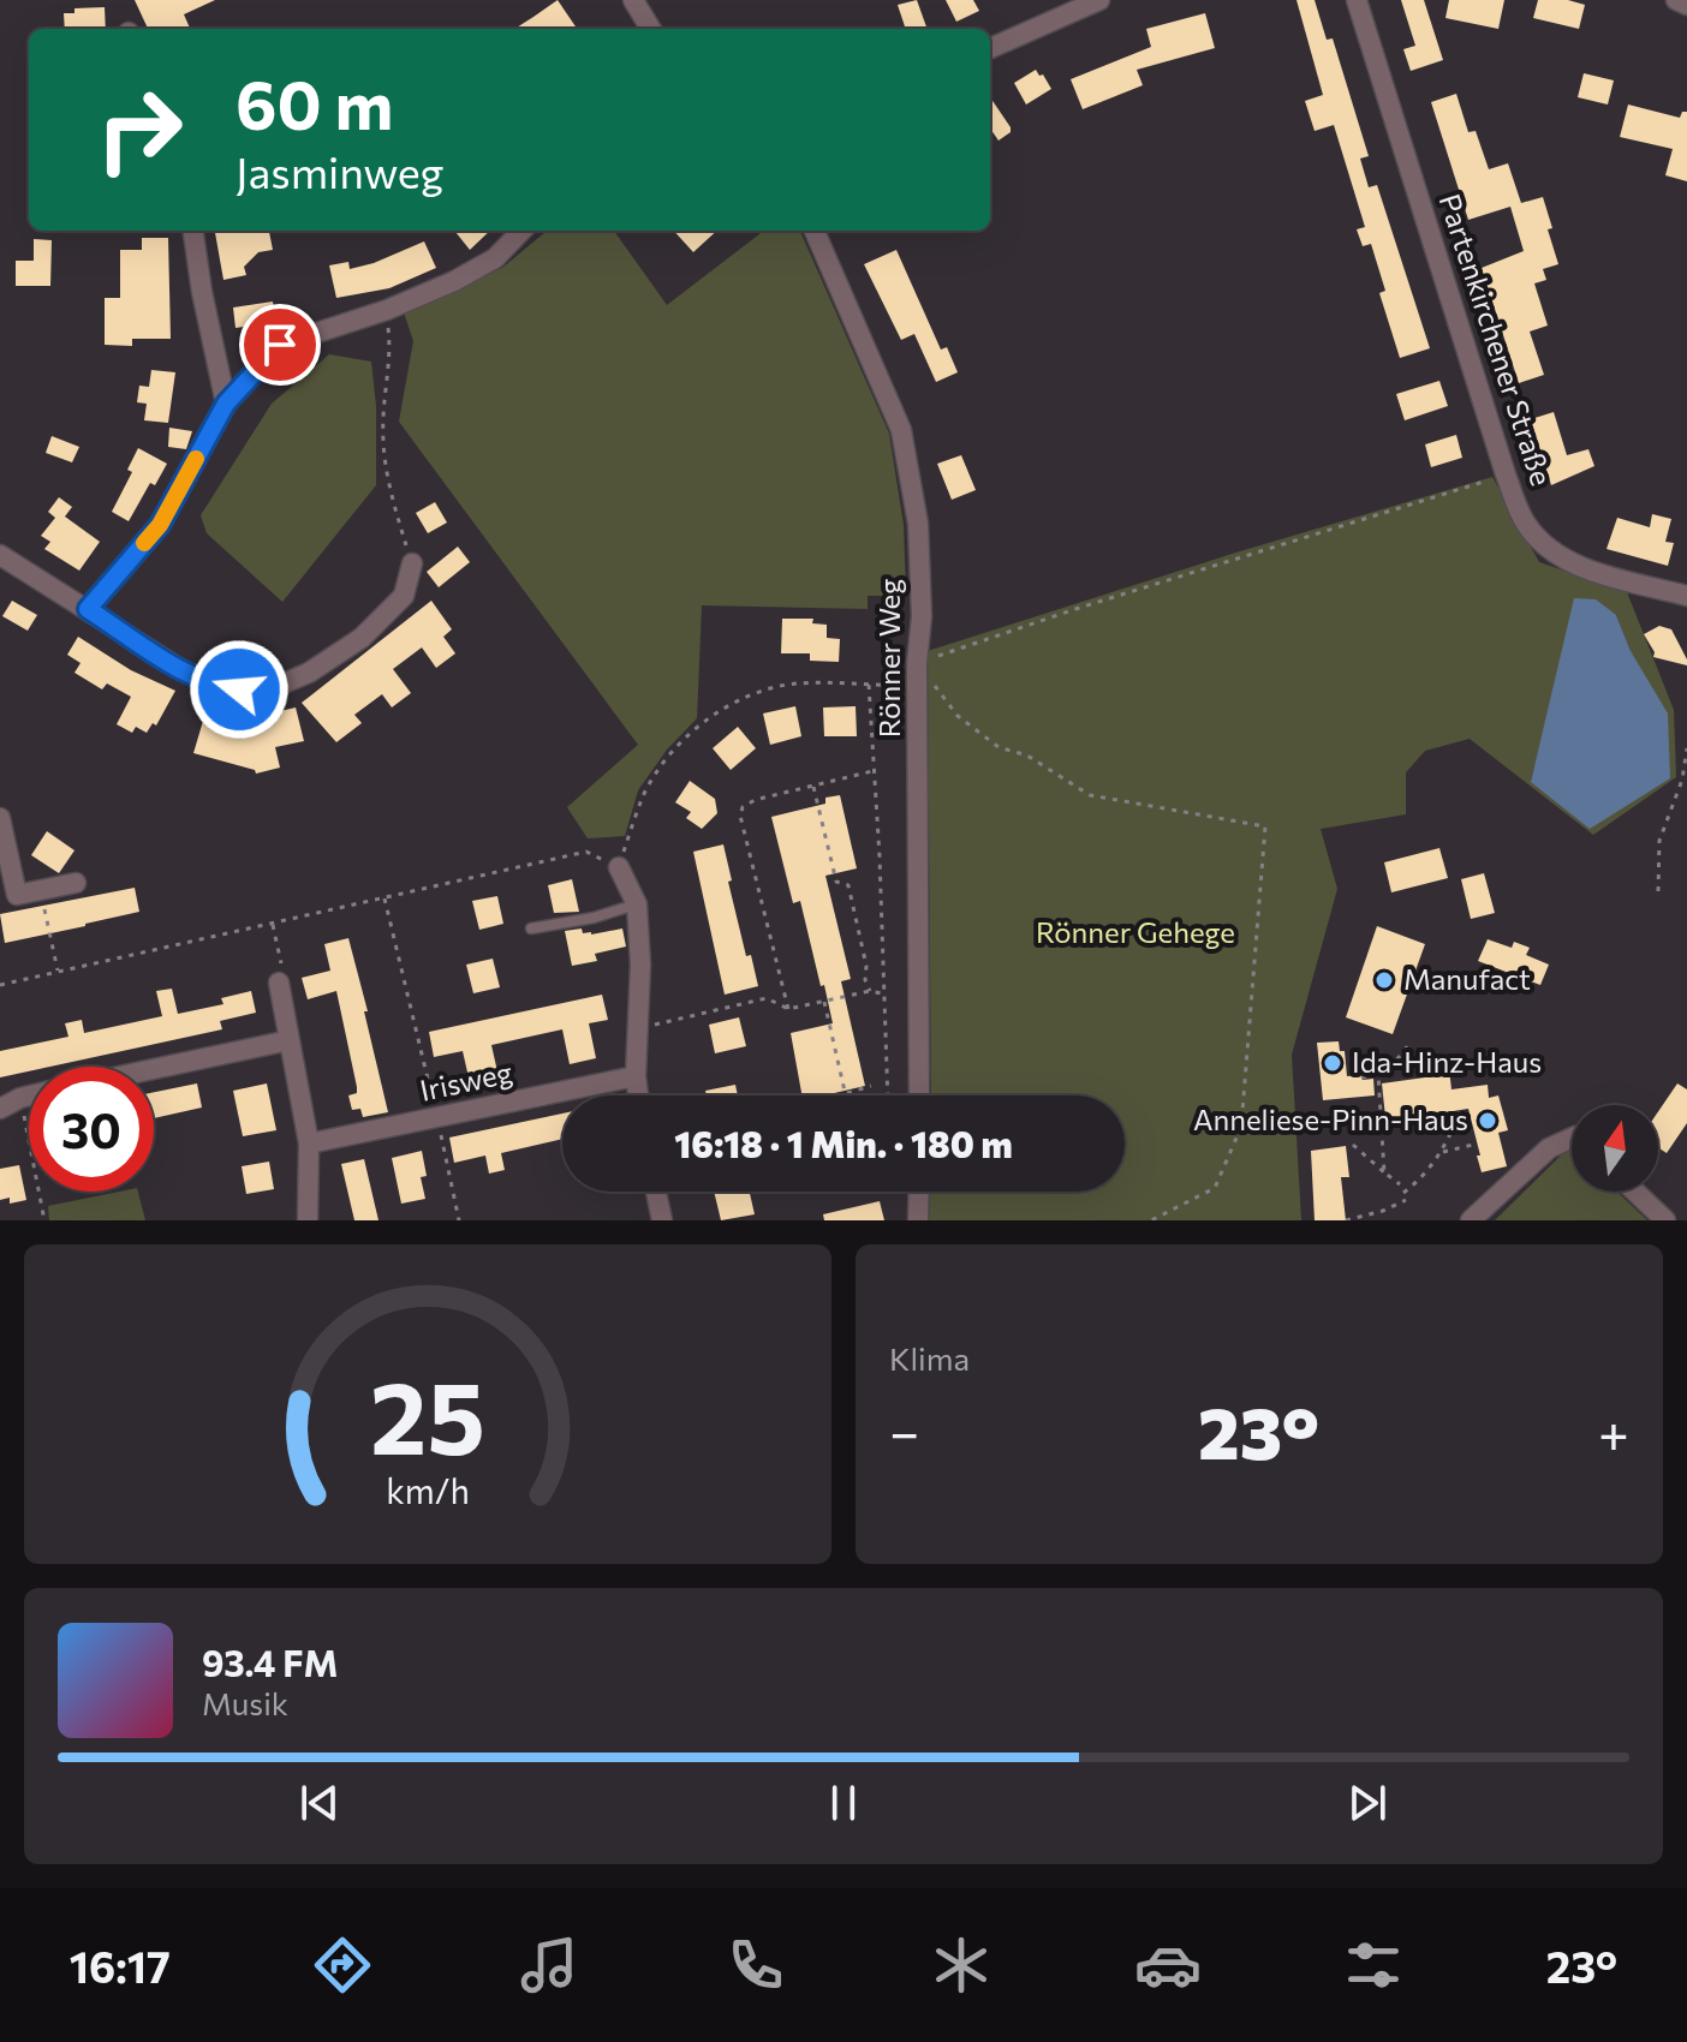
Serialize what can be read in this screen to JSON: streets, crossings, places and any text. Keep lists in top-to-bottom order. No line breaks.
{"streets":{"street":["Partenkirchener Straße","Rönner Weg","Irisweg"]},"parks":["Rönner Gehege"],"places":["Manufact","Ida-Hinz-Haus","Anneliese-Pinn-Haus"],"north":"top","page":{"turn":["60 m","Jasminweg"],"limit":"30","trip":"16:18 · 1 Min. · 180 m","tile":"Klima","heat":["−","23°","+"],"song":["93.4 FM","Musik"],"tabs":["16:17","23°"],"gauge":["25","km/h"]}}
